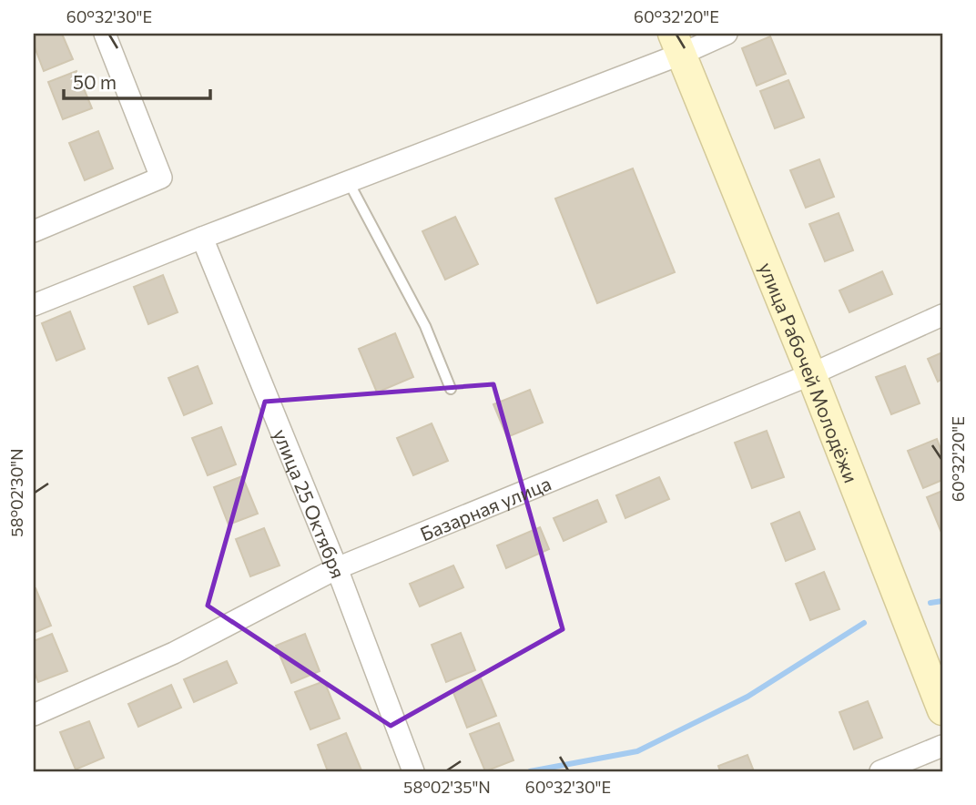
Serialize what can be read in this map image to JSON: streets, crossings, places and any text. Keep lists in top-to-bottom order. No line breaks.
{"streets":{"main road":["улица Рабочей Молодёжи"],"street":["улица 25 Октября","Базарная улица"]},"crossings":[["улица Рабочей Молодёжи","Базарная улица"],["улица 25 Октября","Базарная улица"]],"scale_bar":"50 m","coordinates":["60°32'30\"E","60°32'20\"E","58°02'30\"N","58°02'35\"N"]}
